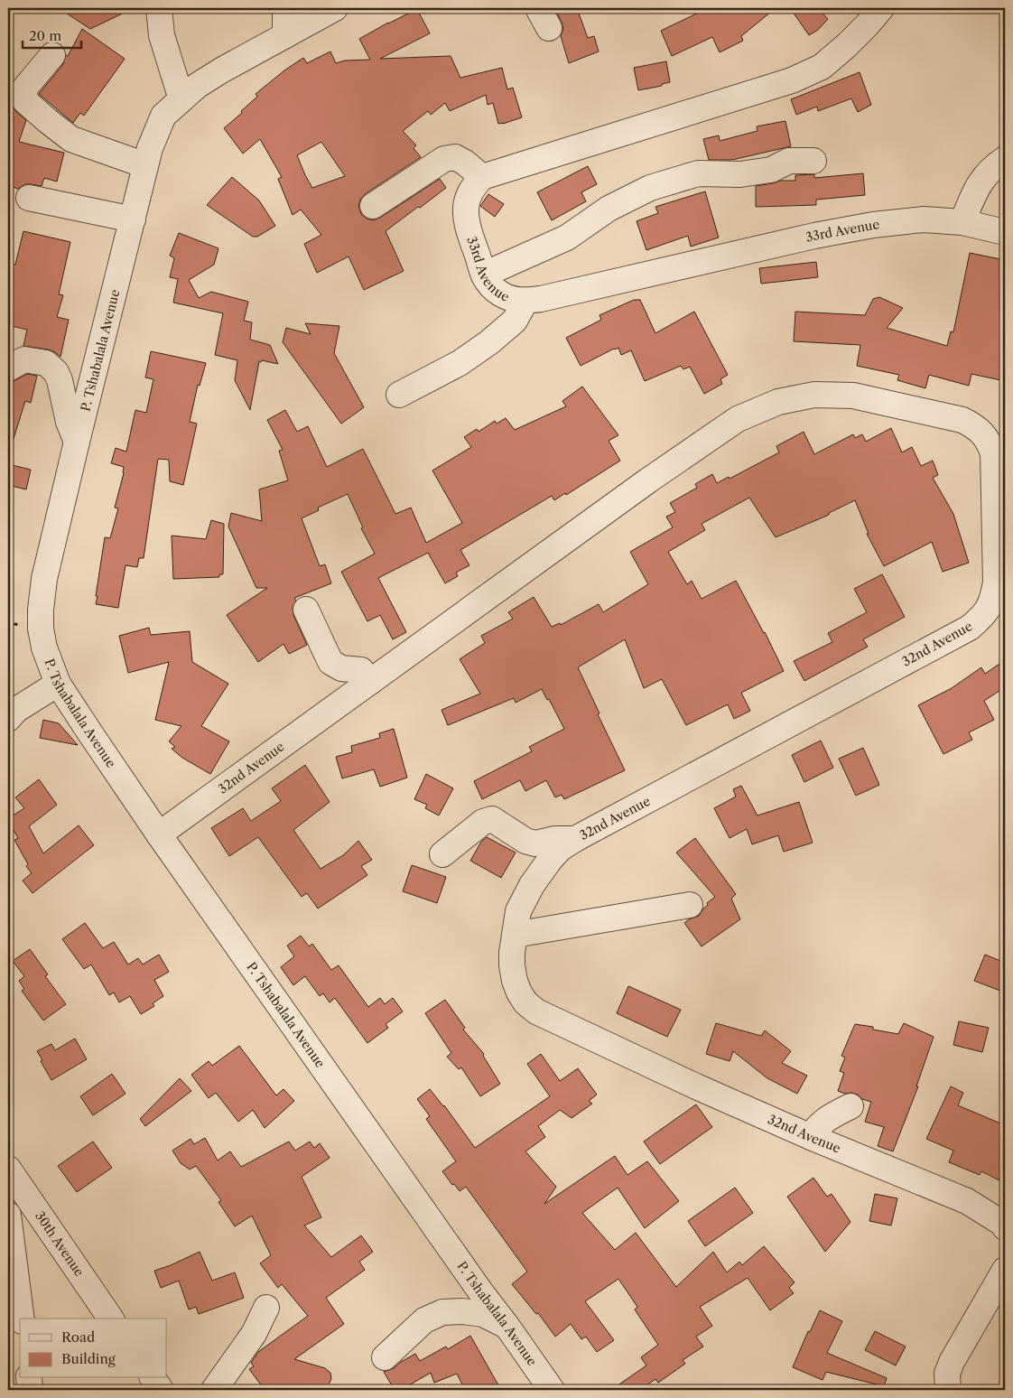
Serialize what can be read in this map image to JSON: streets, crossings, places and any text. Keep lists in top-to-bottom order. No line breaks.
{"streets":{"street":["33rd Avenue","P. Tshabalala Avenue","32nd Avenue","30th Avenue"]},"crossings":[["P. Tshabalala Avenue","32nd Avenue"]],"legend":["Road","Building"],"scale_bar":"20 m"}
